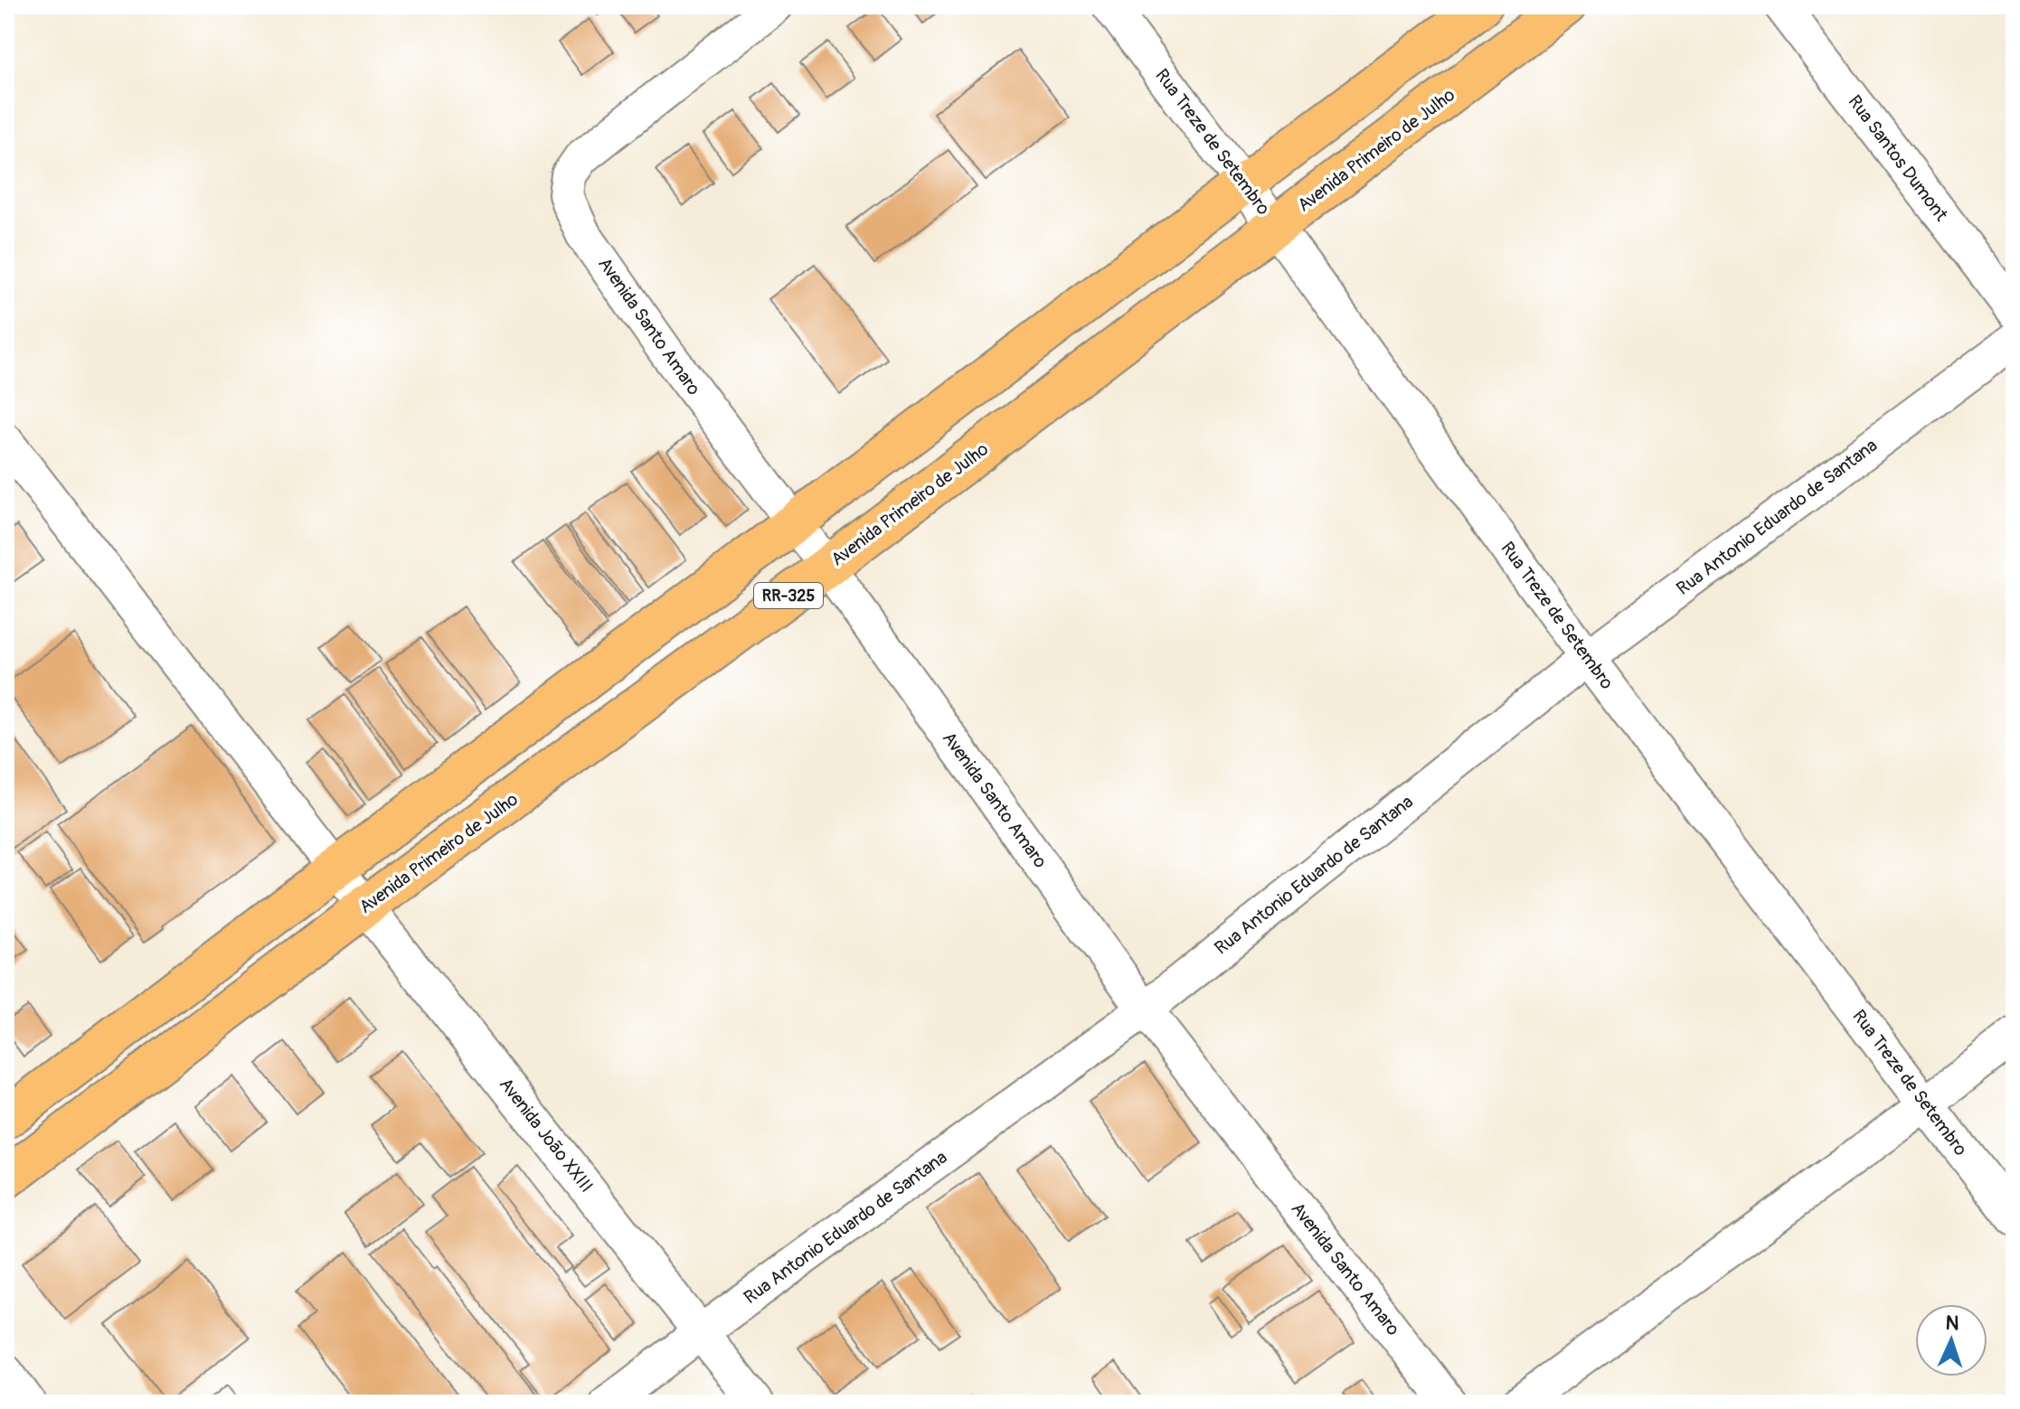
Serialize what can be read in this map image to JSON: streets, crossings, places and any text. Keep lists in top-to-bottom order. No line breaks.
{"streets":{"main road":["Avenida Primeiro de Julho","RR-325"],"street":["Rua Treze de Setembro","Rua Santos Dumont","Avenida Santo Amaro","Rua Antonio Eduardo de Santana","Avenida João XXIII"]},"crossings":[["Rua Treze de Setembro","Avenida Primeiro de Julho"],["Rua Treze de Setembro","Rua Antonio Eduardo de Santana"],["Rua Treze de Setembro","RR-325"],["Avenida Primeiro de Julho","Avenida Santo Amaro"],["Avenida Primeiro de Julho","Avenida João XXIII"],["Avenida Santo Amaro","Rua Antonio Eduardo de Santana"],["Avenida Santo Amaro","RR-325"],["Rua Antonio Eduardo de Santana","Avenida João XXIII"],["RR-325","Avenida João XXIII"]],"north":"top"}
